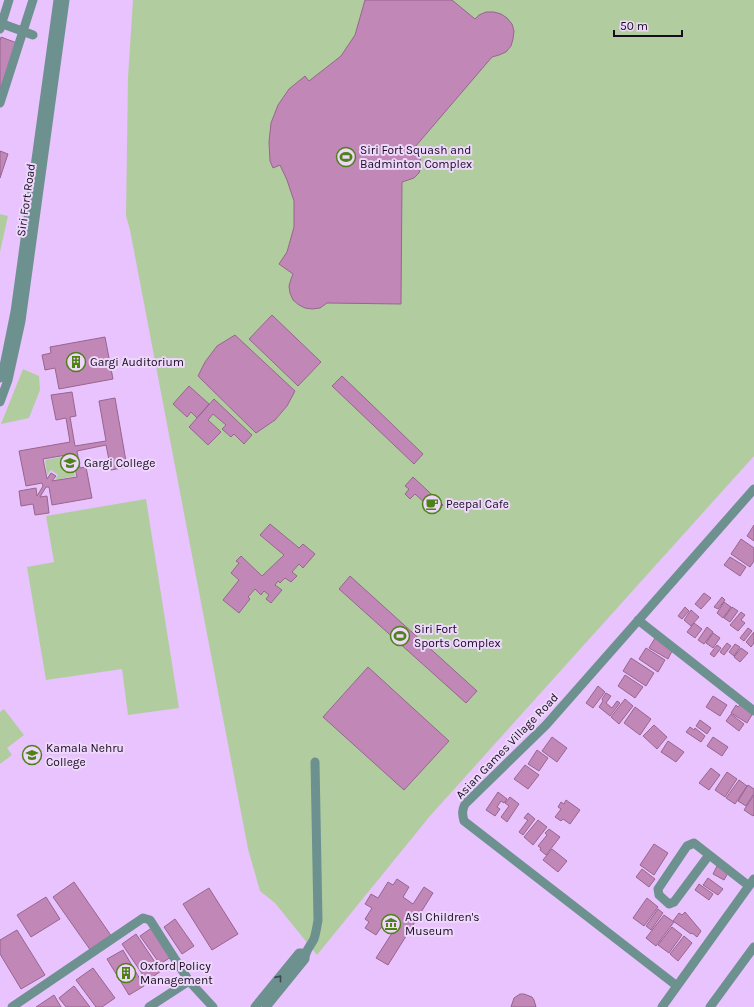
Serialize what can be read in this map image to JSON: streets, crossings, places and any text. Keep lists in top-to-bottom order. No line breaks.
{"streets":{"street":["Siri Fort Road","Asian Games Village Road"]},"places":{"sports":["Siri Fort Squash and Badminton Complex","Siri Fort Sports Complex"],"building":["Gargi Auditorium","Oxford Policy Management"],"school or university":["Gargi College","Kamala Nehru College"],"cafe":["Peepal Cafe"],"museum":["ASI Children's Museum"]},"scale_bar":"50 m"}
